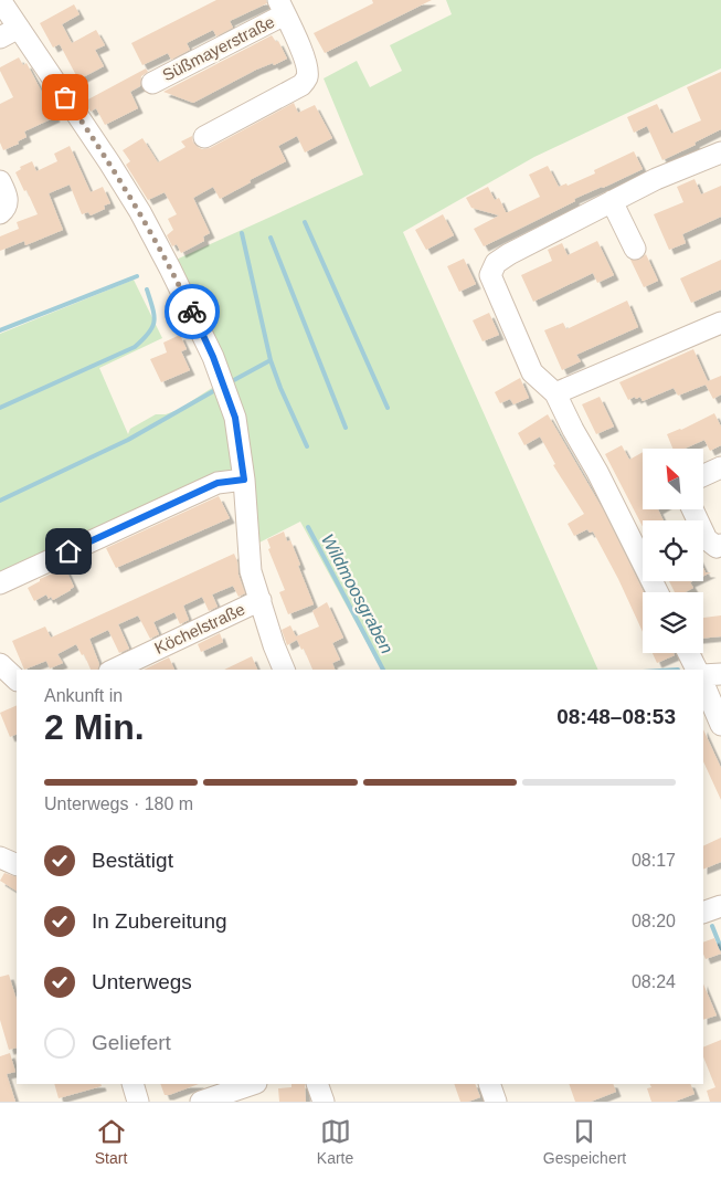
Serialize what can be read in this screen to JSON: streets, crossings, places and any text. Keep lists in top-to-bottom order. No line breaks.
{"streets":{"street":["Süßmayerstraße","Köchelstraße"]},"water":["Wildmoosgraben"],"north":"top left","page":{"heading":["2 Min.","Ankunft in","08:48–08:53"],"bar":"Unterwegs · 180 m","list":[["Bestätigt","08:17"],["In Zubereitung","08:20"],["Unterwegs","08:24"],"Geliefert"],"tabs":["Start","Karte","Gespeichert"]}}
